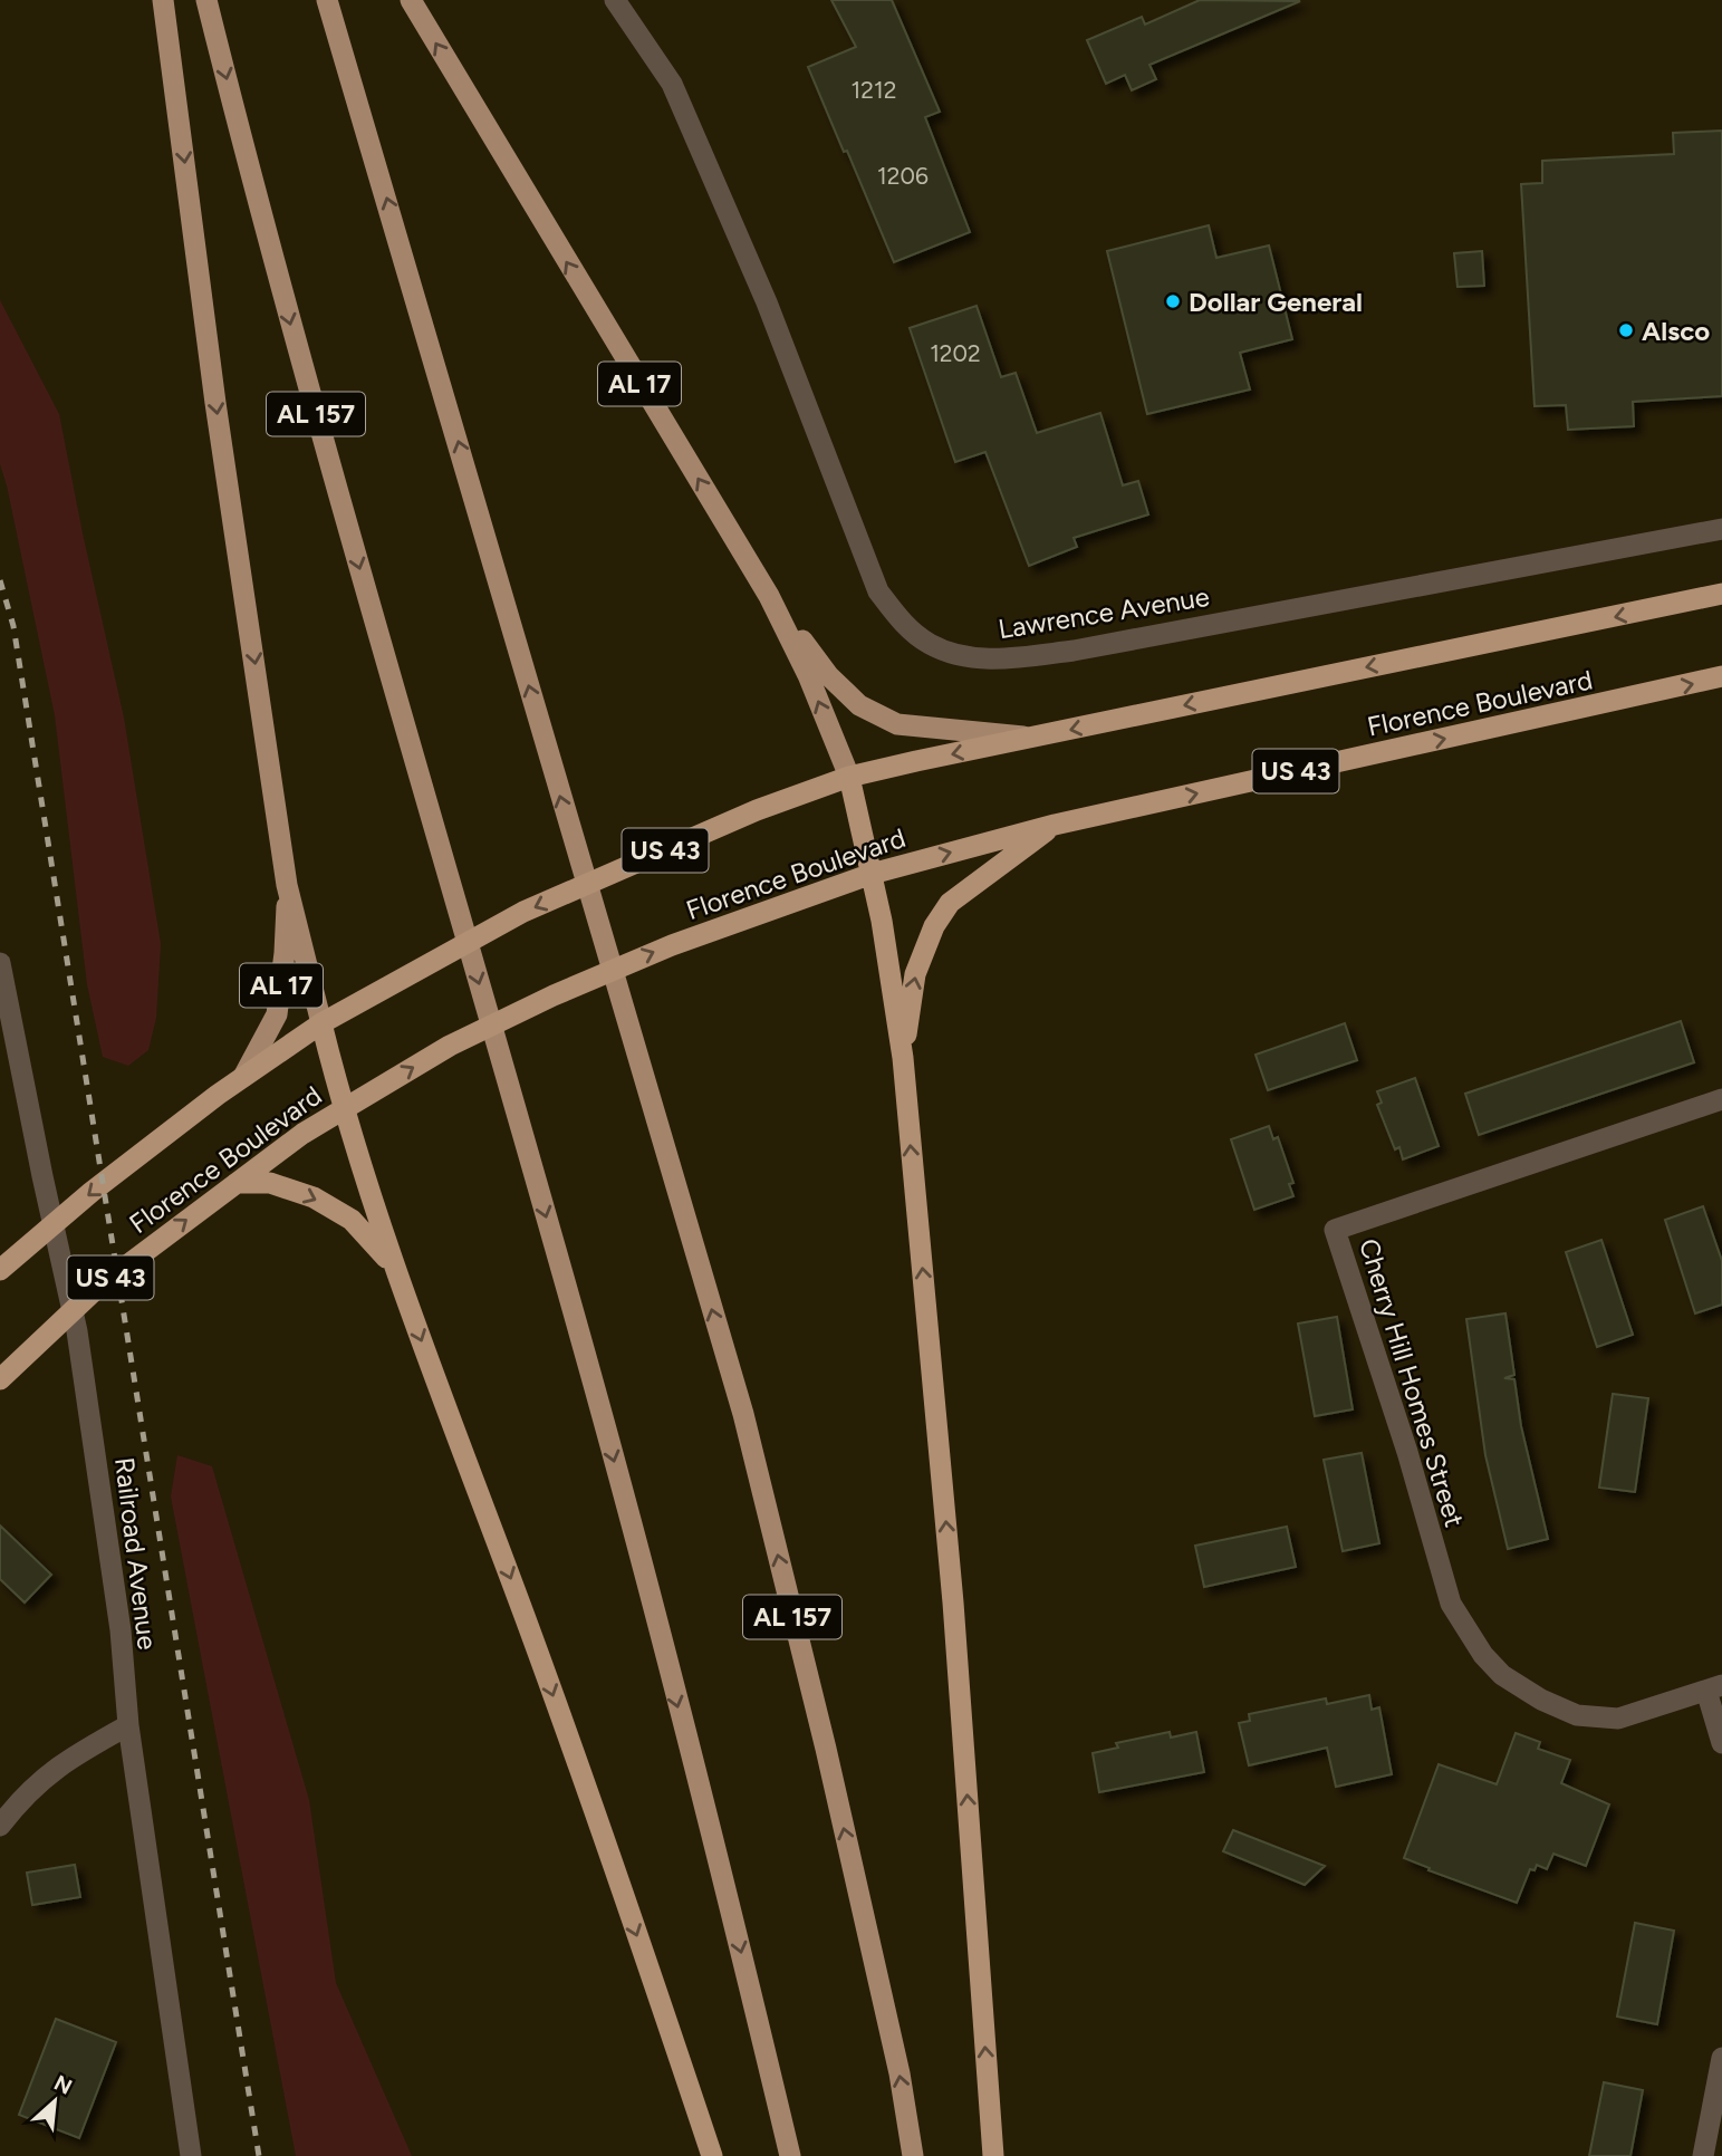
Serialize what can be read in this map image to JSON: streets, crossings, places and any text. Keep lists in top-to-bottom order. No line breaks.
{"streets":{"highway":["AL 17","Florence Boulevard","US 43"],"main road":["AL 157"],"street":["Lawrence Avenue","Cherry Hill Homes Street","Railroad Avenue"]},"crossings":[["AL 17","Florence Boulevard"]],"places":["Dollar General","Alsco"],"house_numbers":["1212","1206","1202"],"north":"top right"}
